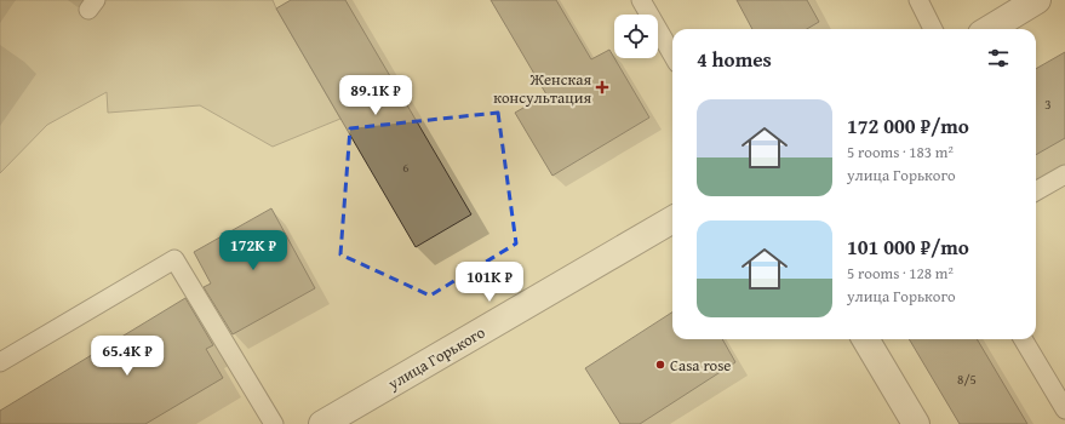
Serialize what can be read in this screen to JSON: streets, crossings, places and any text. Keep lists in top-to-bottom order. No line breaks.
{"streets":{"street":["улица Горького"]},"places":{"health":["Женская консультация"],"other":["Casa rose"]},"house_numbers":["3","6","8/5"],"page":{"heading":"4 homes","price":["89.1K ₽","172K ₽","101K ₽","65.4K ₽"],"list":[{"name":"172 000 ₽/mo","note":"5 rooms · 183 m² · улица Горького"},{"name":"101 000 ₽/mo","note":"5 rooms · 128 m² · улица Горького"}]}}
